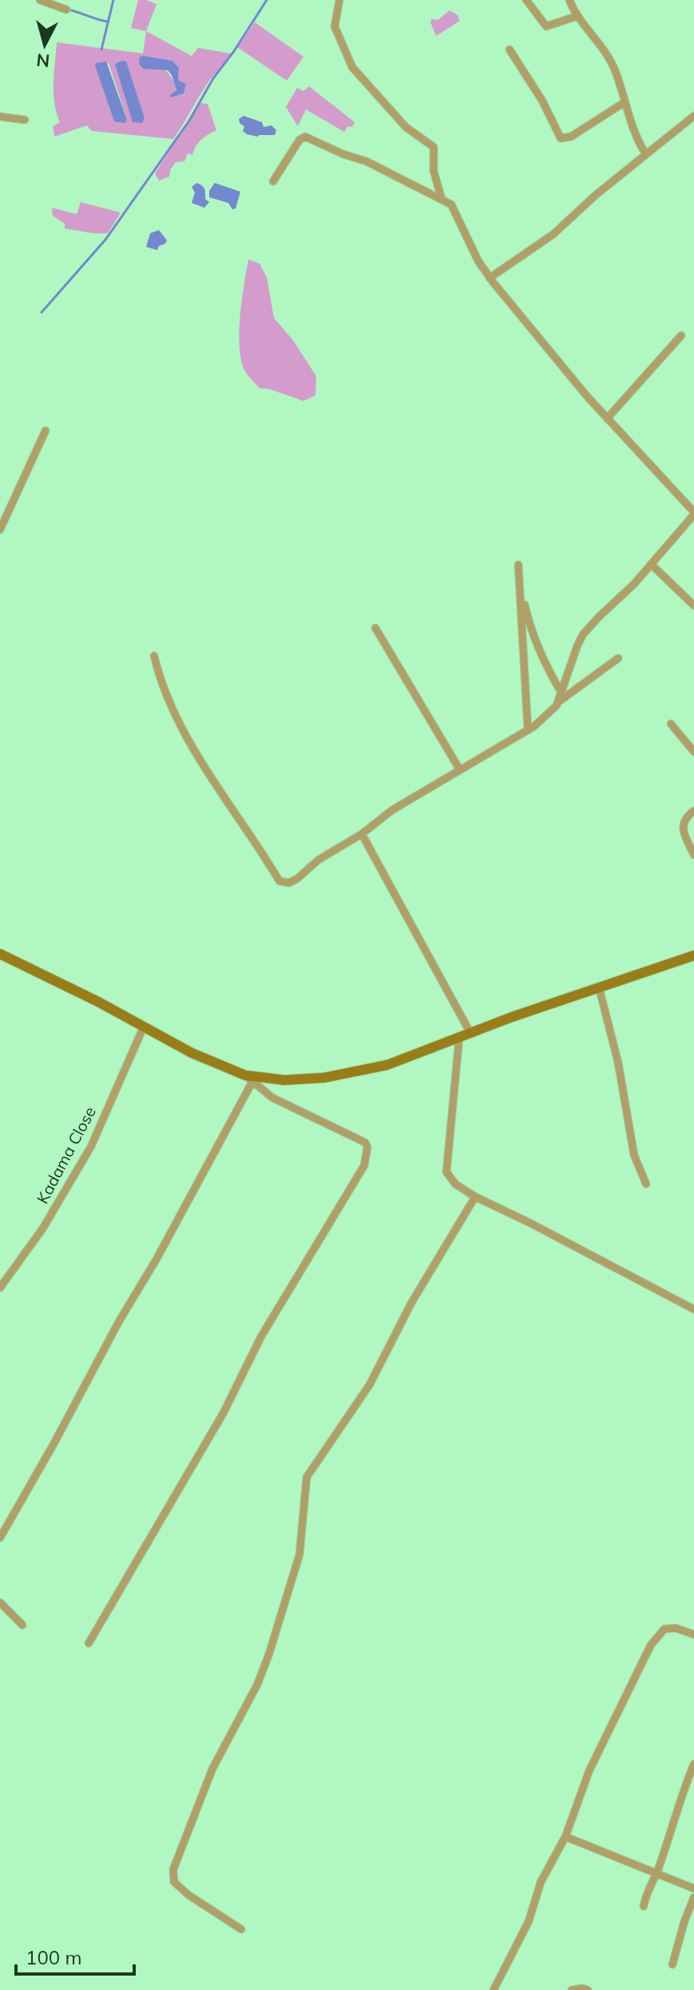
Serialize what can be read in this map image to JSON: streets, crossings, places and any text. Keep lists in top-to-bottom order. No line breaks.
{"streets":{"street":["Kadama Close"]},"scale_bar":"100 m","north":"bottom"}
